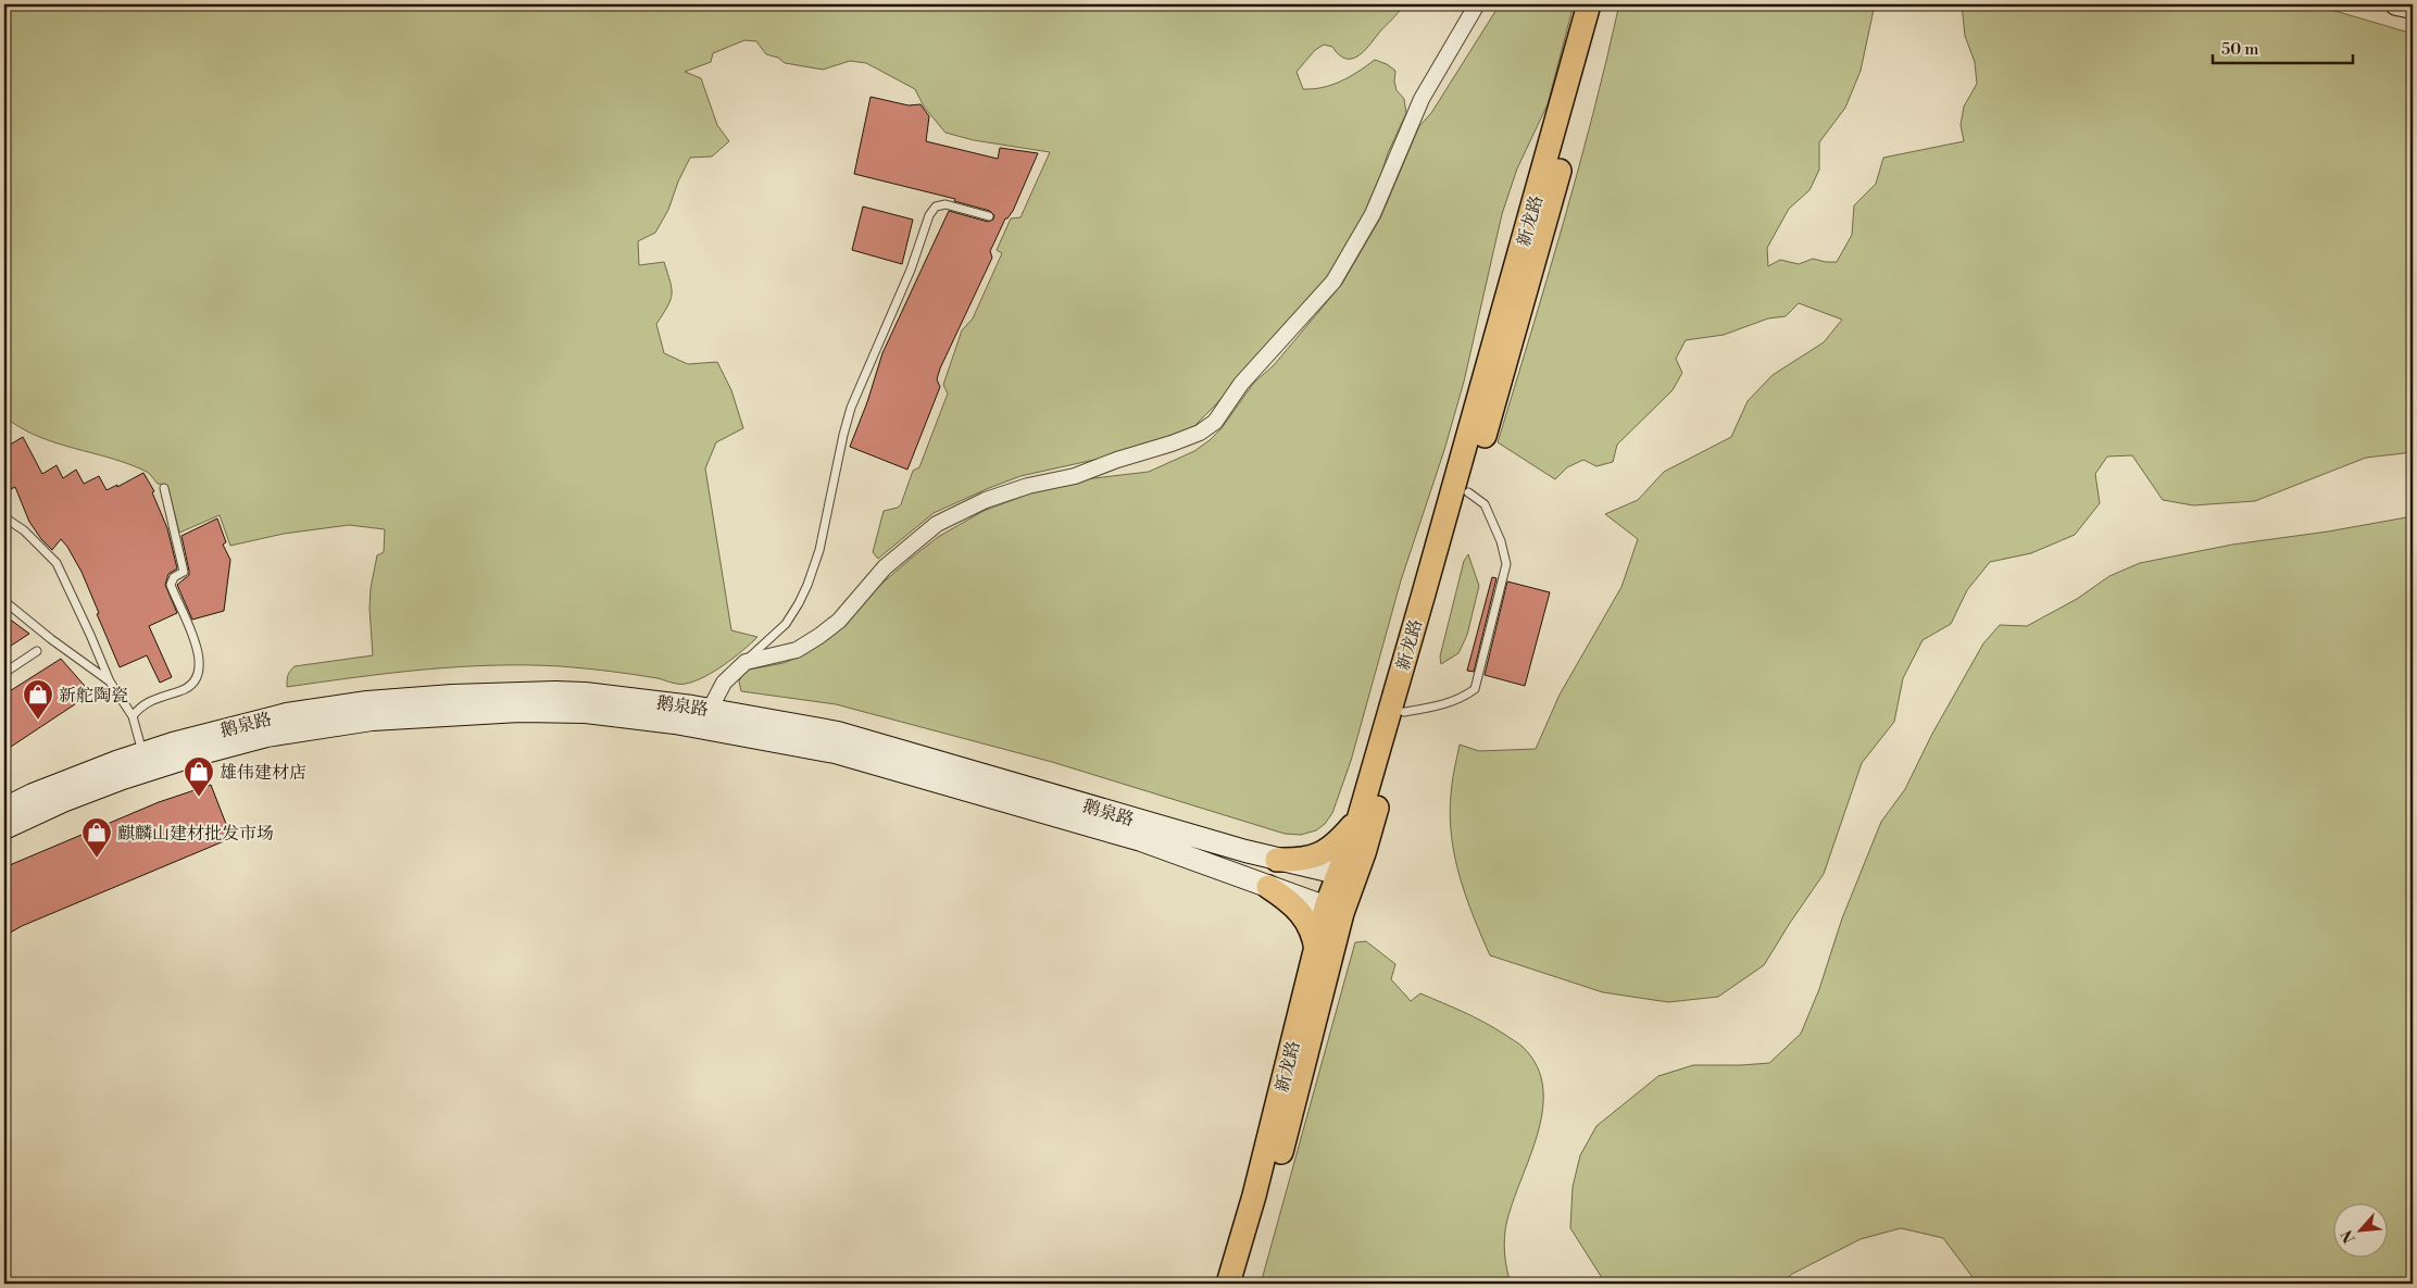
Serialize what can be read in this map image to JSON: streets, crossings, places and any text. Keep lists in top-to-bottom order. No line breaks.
{"streets":{"main road":["新龙路","鹅泉路"]},"crossings":[["新龙路","鹅泉路"]],"places":{"shop":["新舵陶瓷","雄伟建材店","麒麟山建材批发市场"]},"scale_bar":"50 m","north":"bottom left"}
